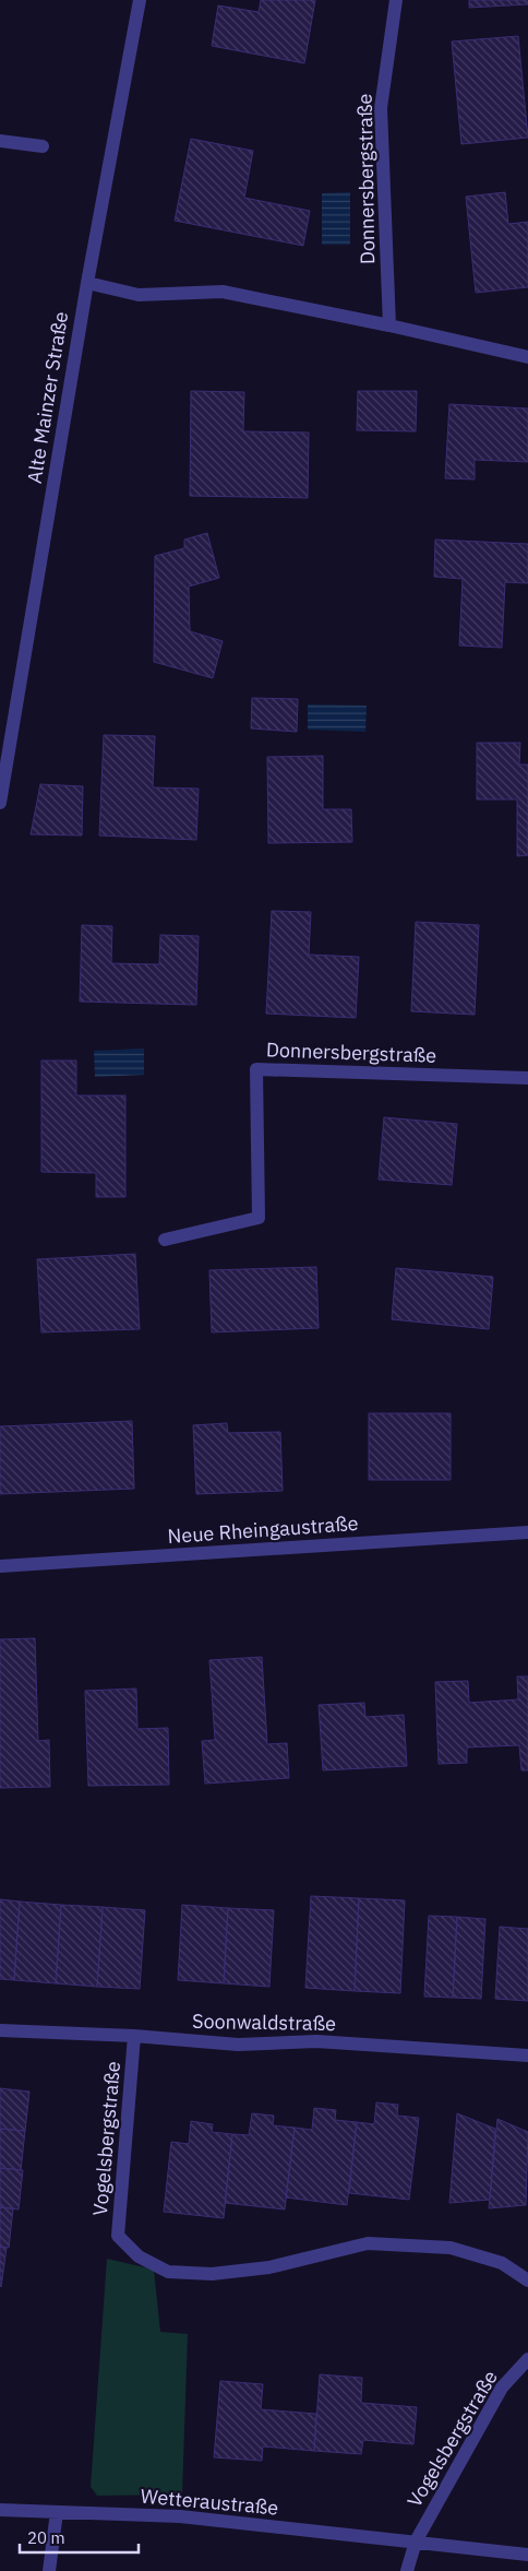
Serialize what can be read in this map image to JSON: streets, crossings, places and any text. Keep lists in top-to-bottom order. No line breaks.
{"streets":{"street":["Donnersbergstraße","Alte Mainzer Straße","Neue Rheingaustraße","Soonwaldstraße","Vogelsbergstraße","Wetteraustraße"]},"crossings":[["Soonwaldstraße","Vogelsbergstraße"],["Vogelsbergstraße","Wetteraustraße"]],"scale_bar":"20 m"}
